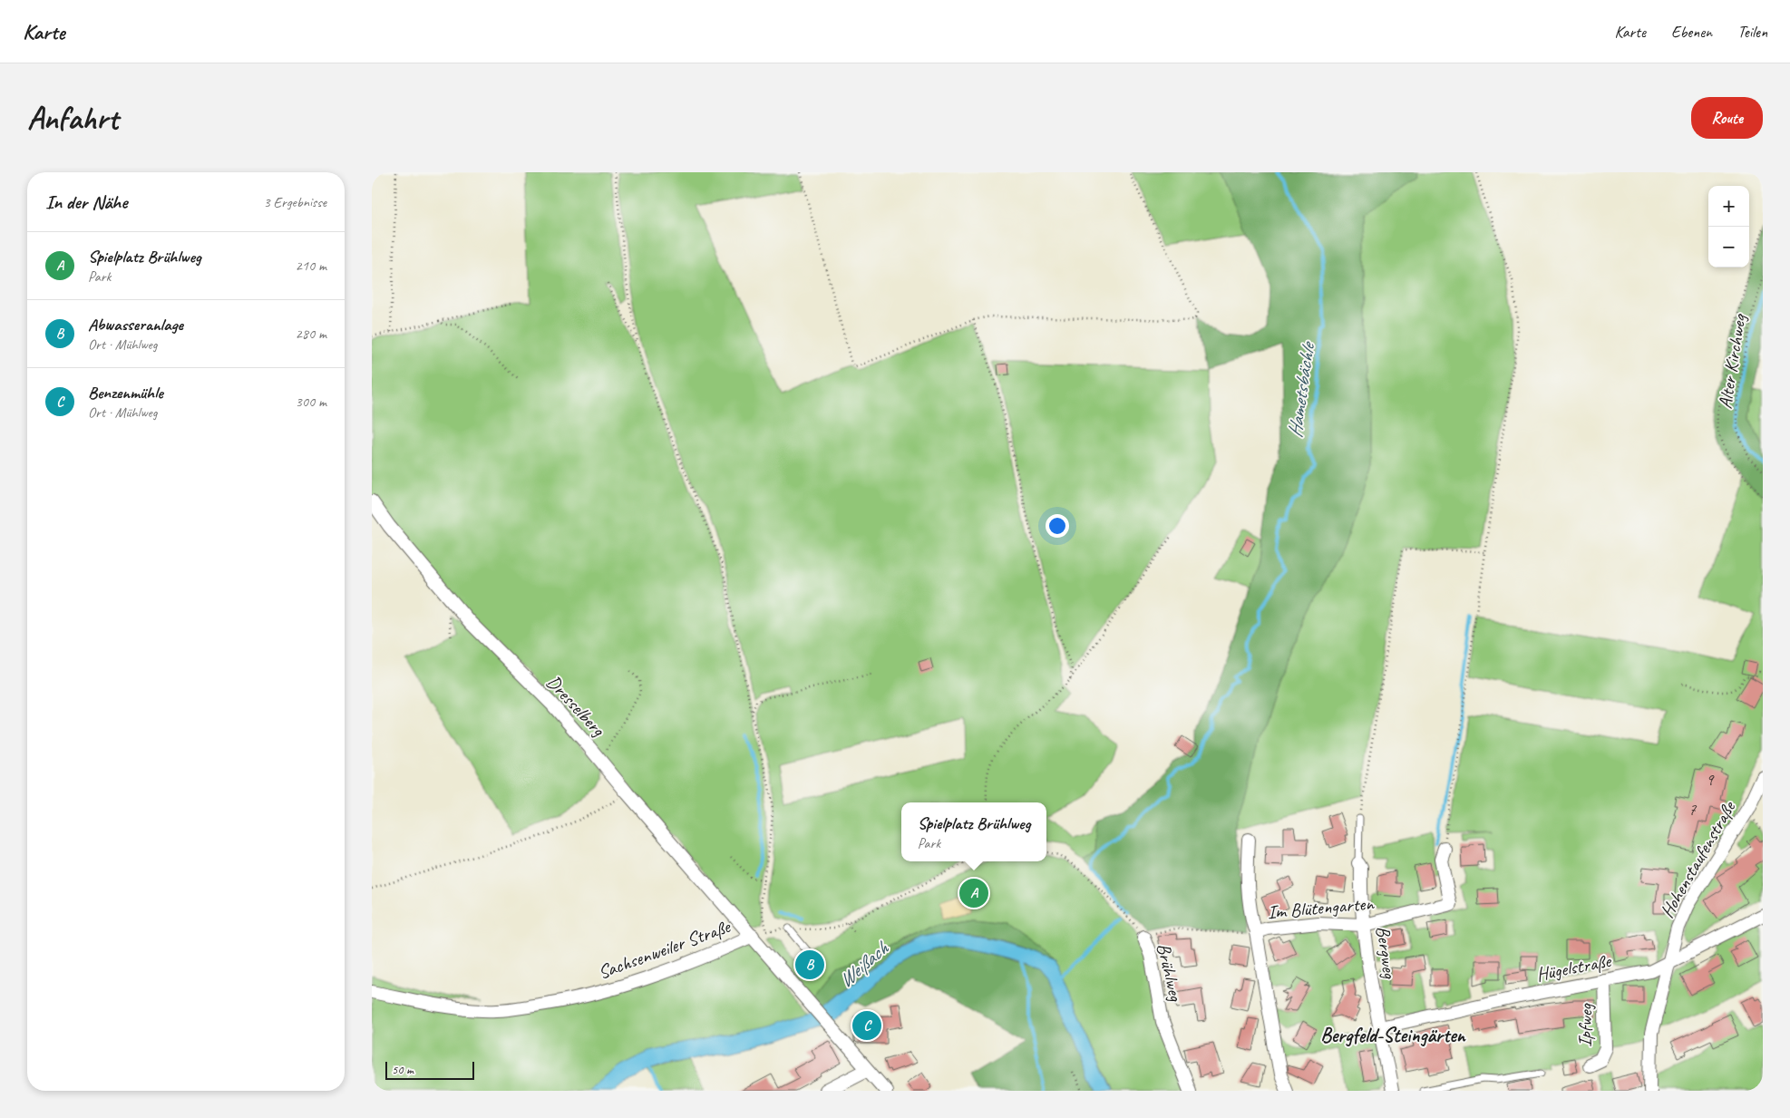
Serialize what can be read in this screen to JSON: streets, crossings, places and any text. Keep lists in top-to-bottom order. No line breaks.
{"streets":{"street":["Dresselberg","Hohenstaufenstraße","Im Blütengarten","Sachsenweiler Straße","Bergweg","Hügelstraße","Brühlweg","Ipfweg"],"path":["Alter Kirchweg"]},"crossings":[["Dresselberg","Sachsenweiler Straße"],["Hohenstaufenstraße","Hügelstraße"],["Im Blütengarten","Bergweg"],["Bergweg","Hügelstraße"],["Hügelstraße","Ipfweg"]],"districts":["Bergfeld-Steingärten"],"water":["Hametsbächle","Weißach"],"house_numbers":["9","7"],"scale_bar":"50 m","page":{"header":"Karte","nav":["Karte","Ebenen","Teilen"],"buttons":"Route","title":"Anfahrt","heading":["In der Nähe","3 Ergebnisse"],"map_buttons":["+","−"],"list":[{"mark":"A","name":"Spielplatz Brühlweg","note":"Park","value":"210 m"},{"mark":"B","name":"Abwasseranlage","note":"Ort · Mühlweg","value":"280 m"},{"mark":"C","name":"Benzenmühle","note":"Ort · Mühlweg","value":"300 m"}],"popup":["Spielplatz Brühlweg","Park"],"pins":["A","B","C"],"scale":"50 m"}}
